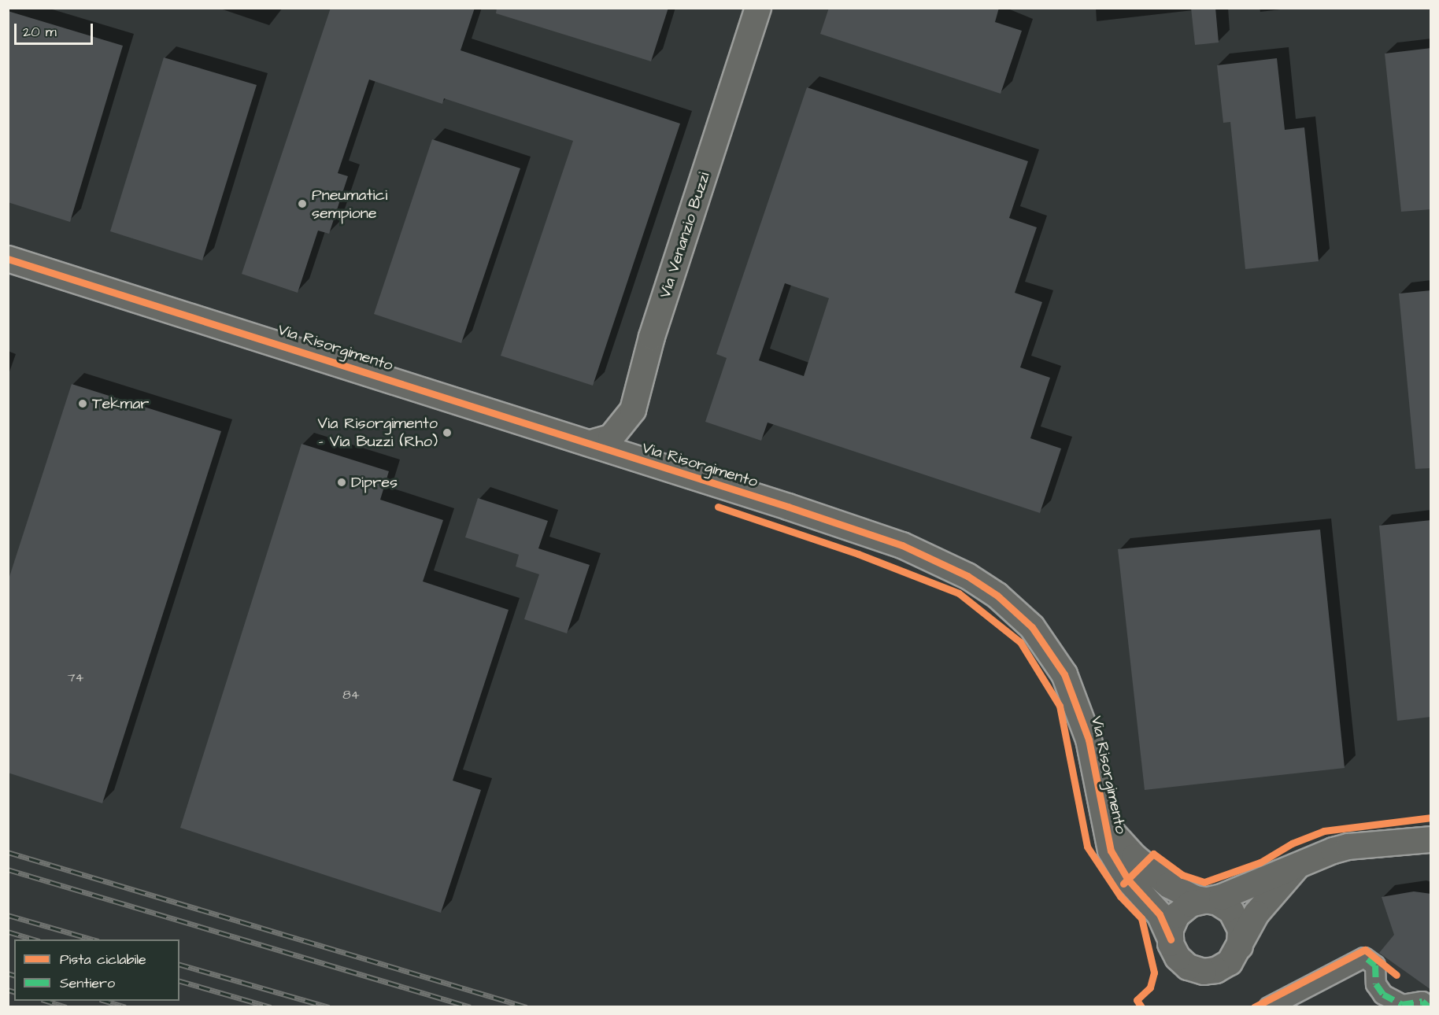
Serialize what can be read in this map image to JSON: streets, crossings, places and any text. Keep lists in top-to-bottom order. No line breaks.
{"streets":{"street":["Via Venanzio Buzzi","Via Risorgimento"]},"crossings":[["Via Venanzio Buzzi","Via Risorgimento"]],"places":["Pneumatici sempione","Tekmar","Via Risorgimento - Via Buzzi (Rho)","Dipres"],"house_numbers":["74","84"],"legend":["Pista ciclabile","Sentiero"],"scale_bar":"20 m"}
